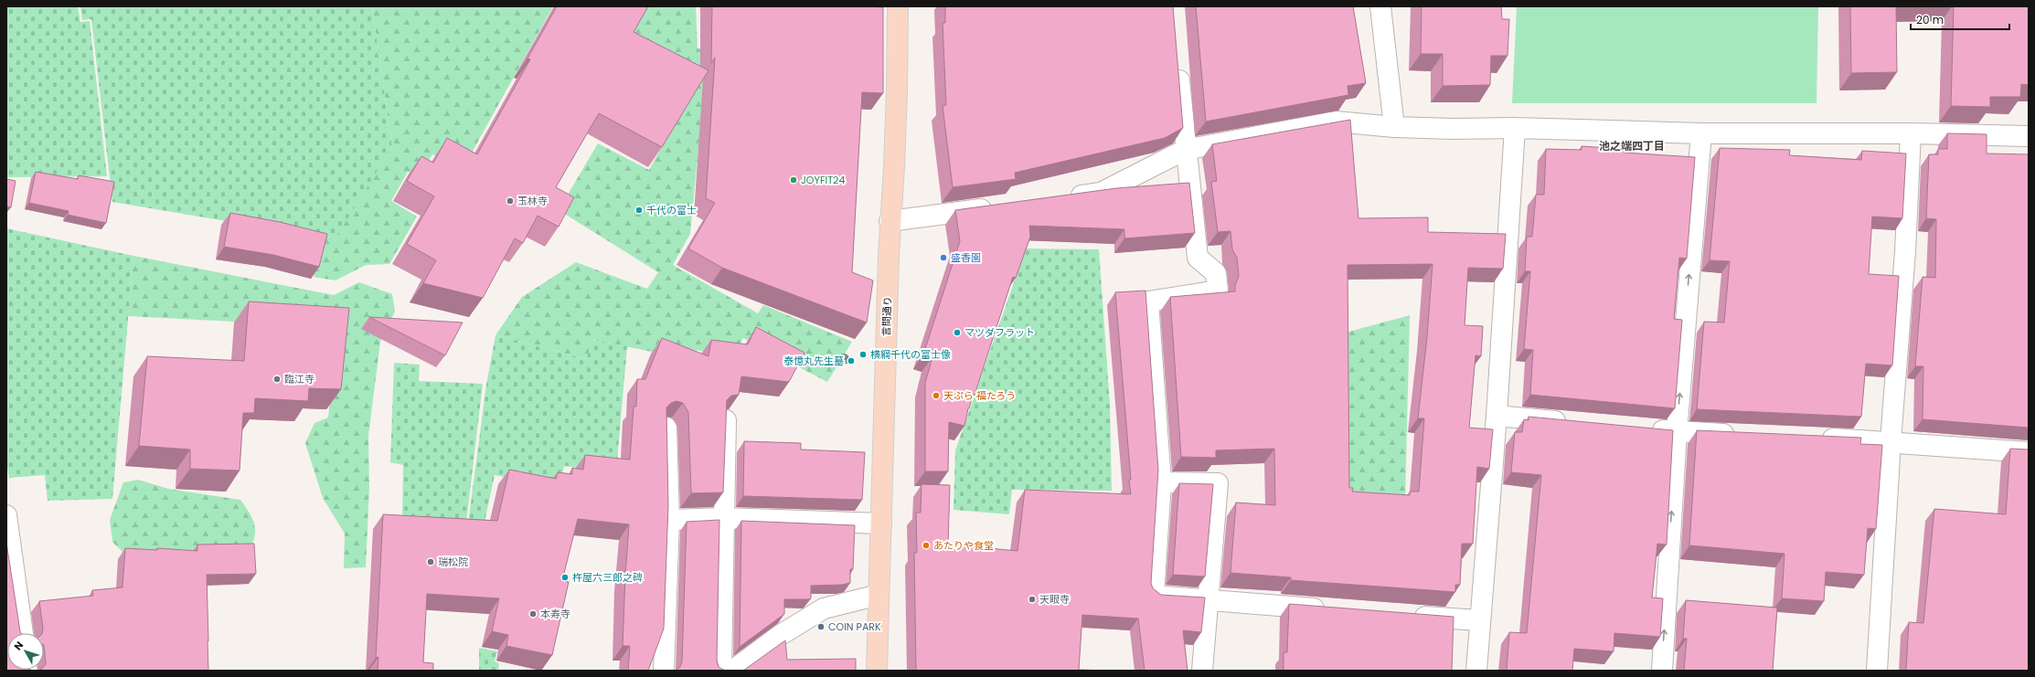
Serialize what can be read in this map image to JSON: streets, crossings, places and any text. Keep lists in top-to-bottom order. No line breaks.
{"streets":{"main road":["言問通り"]},"districts":["池之端四丁目"],"places":["JOYFIT24","玉林寺","千代の富士","盛香園","マツダフラット","横綱千代の富士像","泰憶丸先生墓","臨江寺","天ぷら 福たろう","あたりや食堂","瑞松院","杵屋六三郎之碑","天眼寺","本寿寺","COIN PARK"],"scale_bar":"20 m","north":"top left"}
